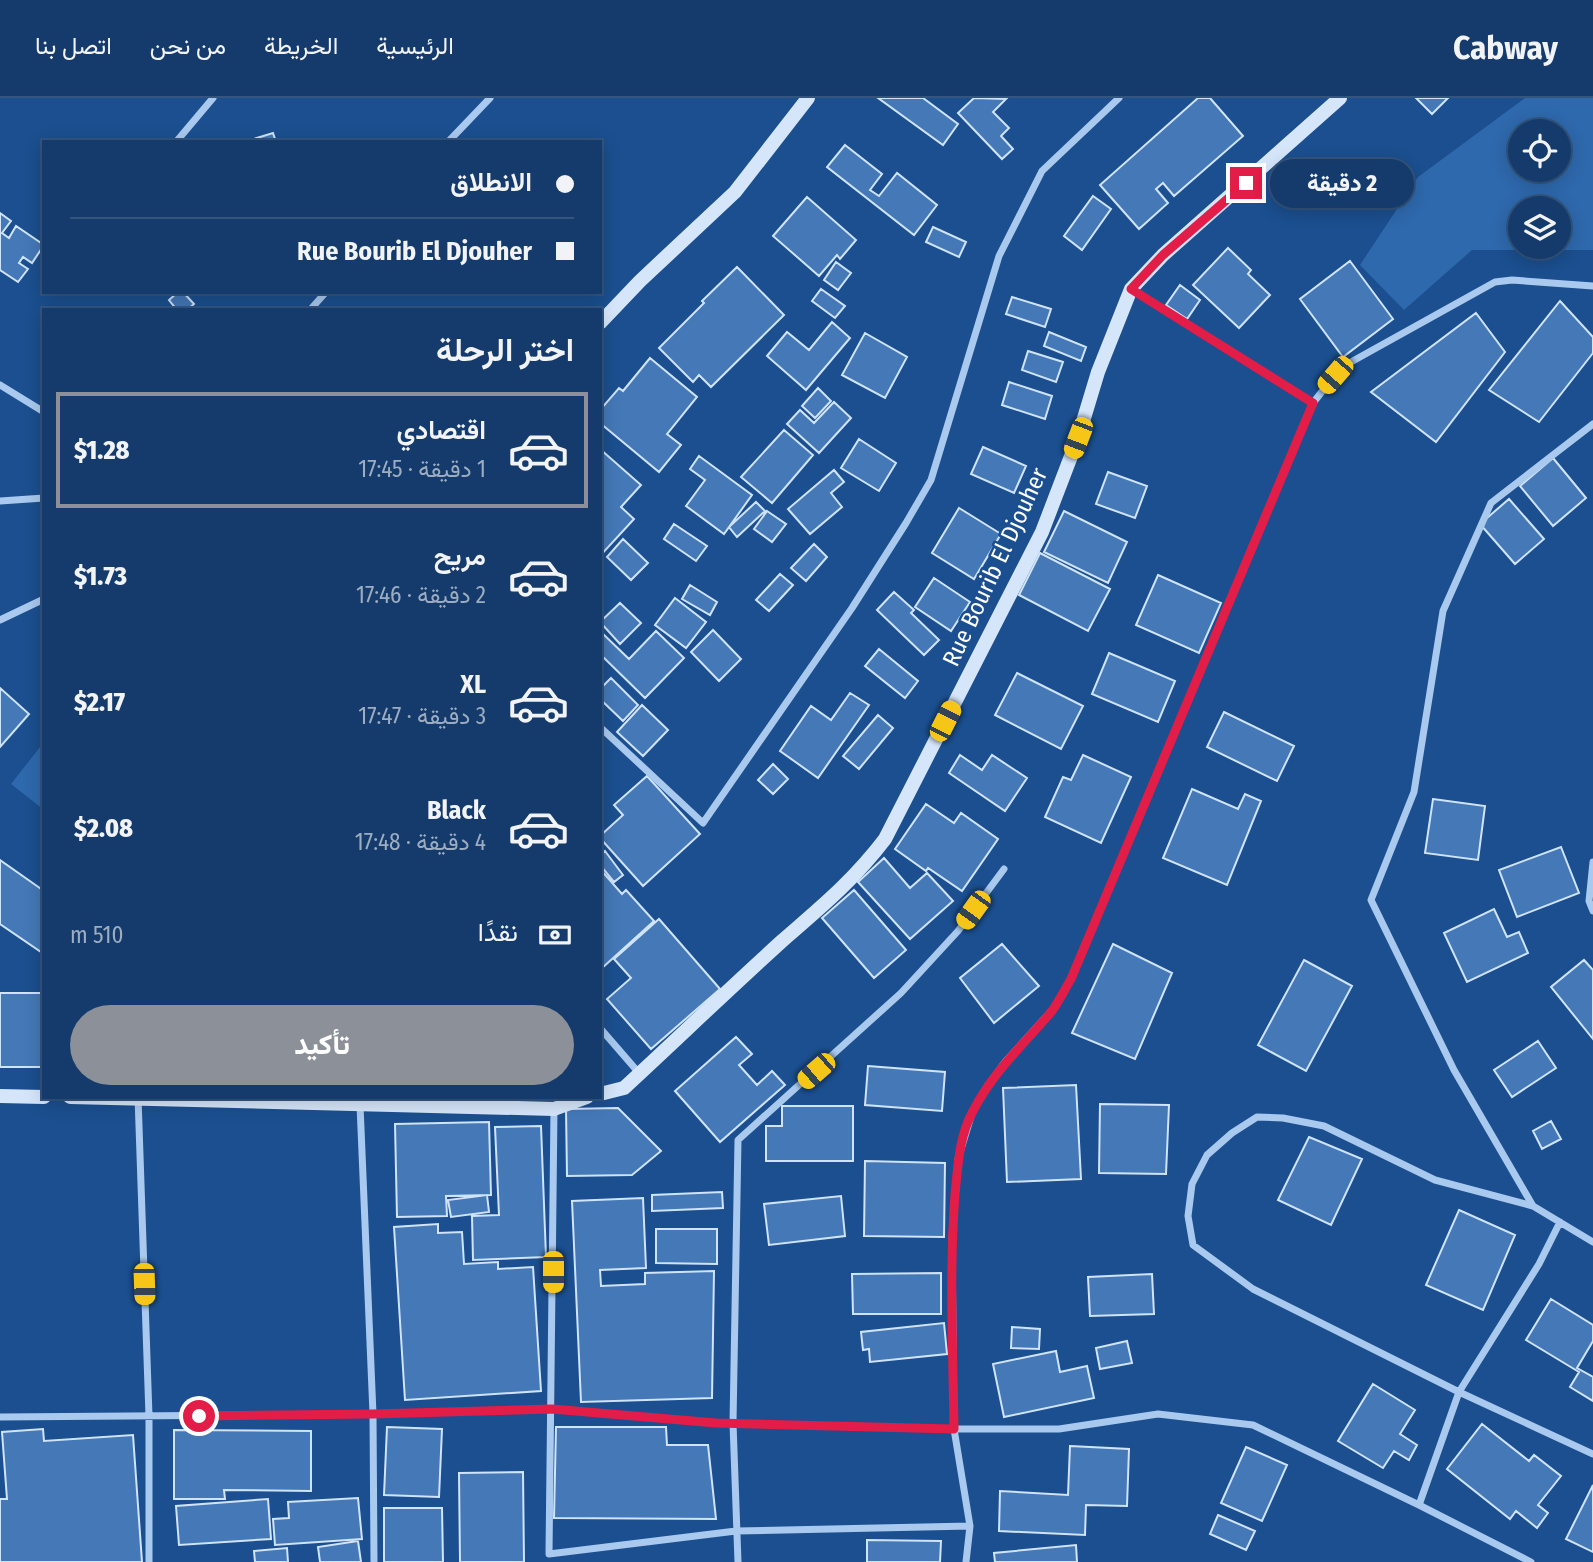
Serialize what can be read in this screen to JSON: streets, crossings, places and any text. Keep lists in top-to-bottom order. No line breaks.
{"streets":{"main road":["Rue Bourib El Djouher"]},"page":{"header":"Cabway","nav":["الرئيسية","الخريطة","من نحن","اتصل بنا"],"banner":["الانطلاق","Rue Bourib El Djouher"],"bubble":"2 دقيقة","heading":"اختر الرحلة","list":[{"name":"اقتصادي","note":"1 دقيقة · 17:45","value":"$1.28"},{"name":"مريح","note":"2 دقيقة · 17:46","value":"$1.73"},{"name":"XL","note":"3 دقيقة · 17:47","value":"$2.17"},{"name":"Black","note":"4 دقيقة · 17:48","value":"$2.08"}],"pay":["نقدًا","510 m"],"buttons":"تأكيد"}}
